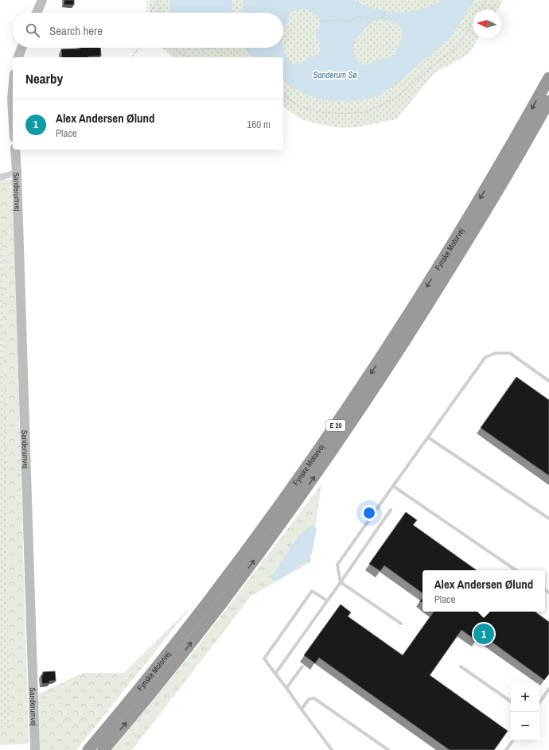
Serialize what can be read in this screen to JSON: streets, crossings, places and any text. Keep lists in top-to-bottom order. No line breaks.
{"streets":{"highway":["Fynske Motorvej","E 20"],"street":["Sanderumvej"]},"water":["Sanderum Sø"],"north":"left","page":{"search":"Search here","heading":"Nearby","list":[{"mark":"1","name":"Alex Andersen Ølund","note":"Place","value":"160 m"}],"popup":["Alex Andersen Ølund","Place"],"pins":"1","map_buttons":["+","−"]}}
